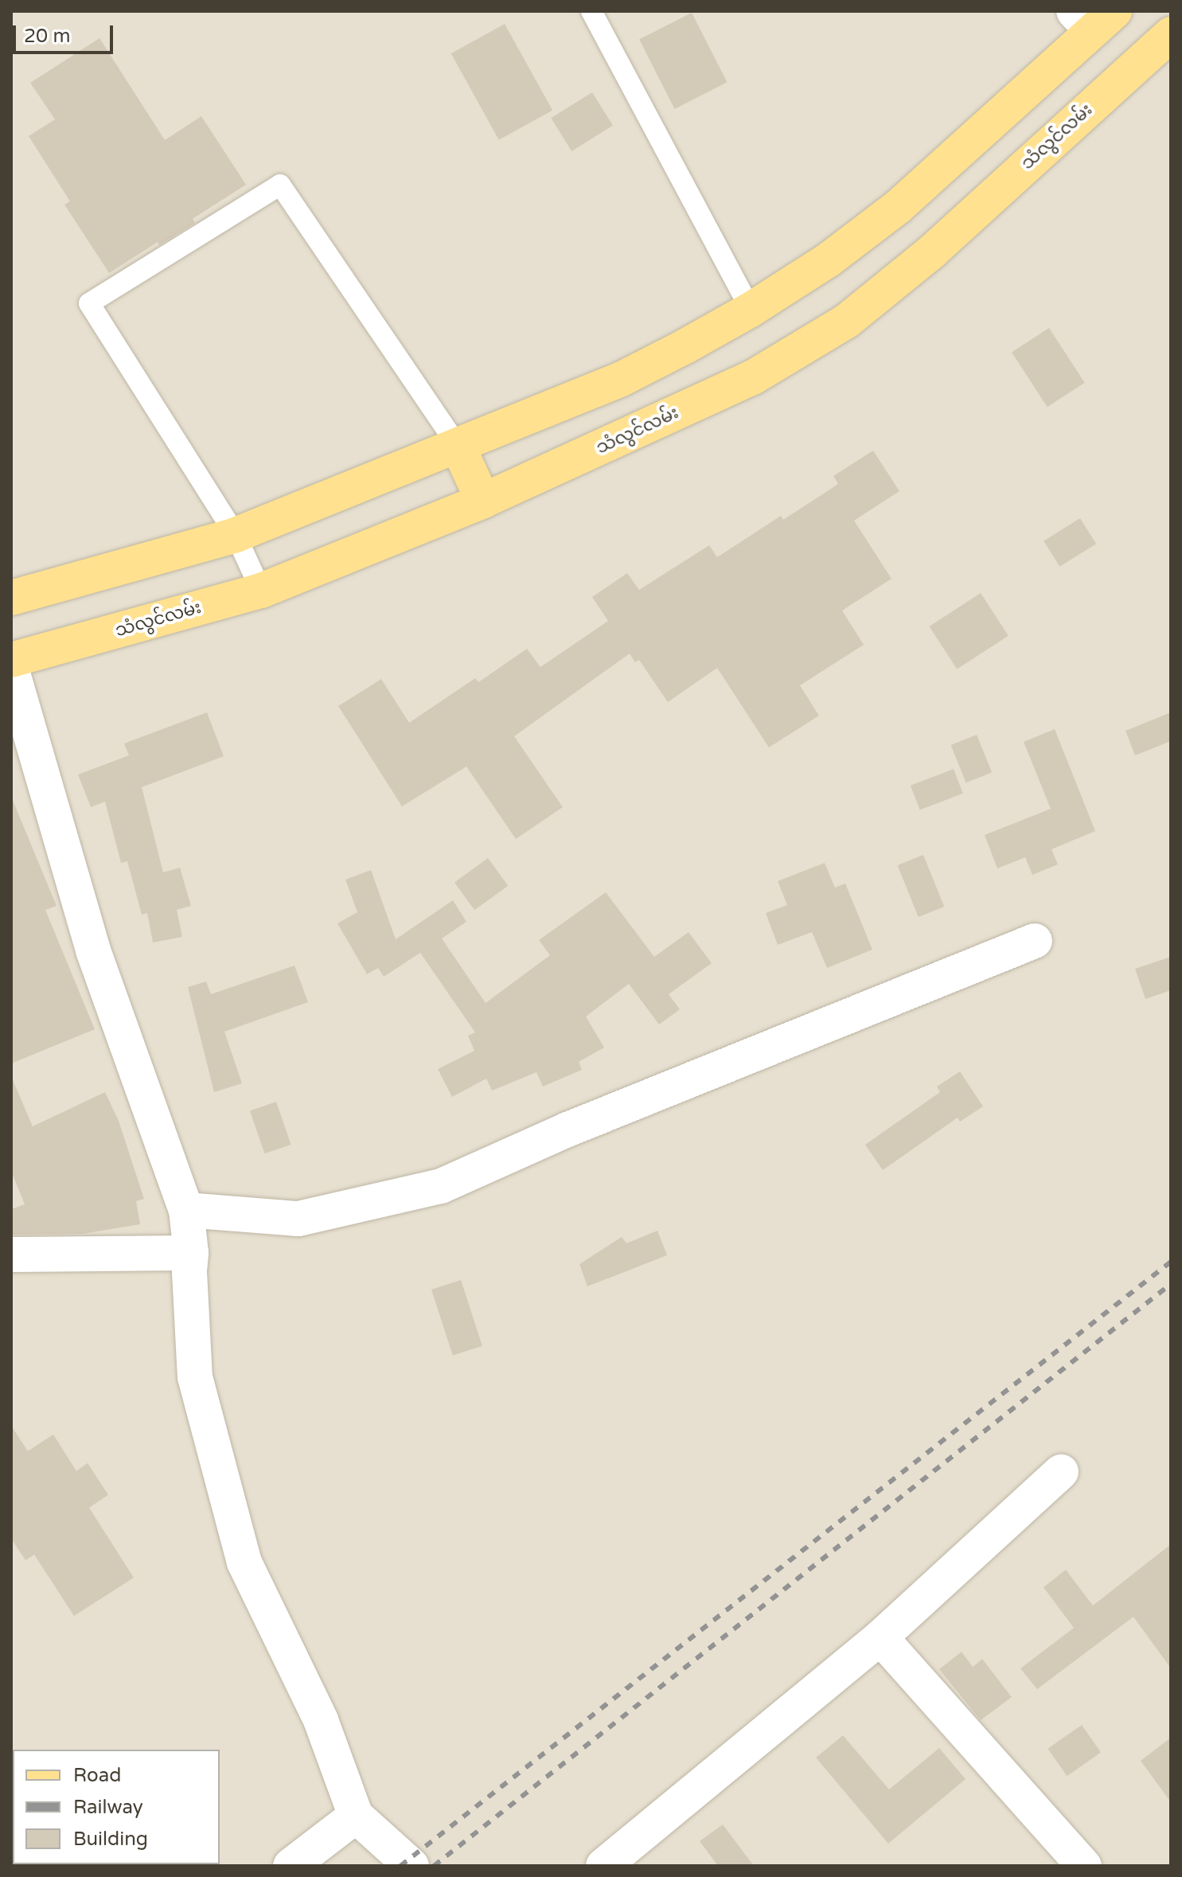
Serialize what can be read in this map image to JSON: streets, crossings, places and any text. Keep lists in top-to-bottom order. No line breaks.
{"streets":{"main road":["သံလွင်လမ်း"]},"legend":["Road","Railway","Building"],"scale_bar":"20 m"}
